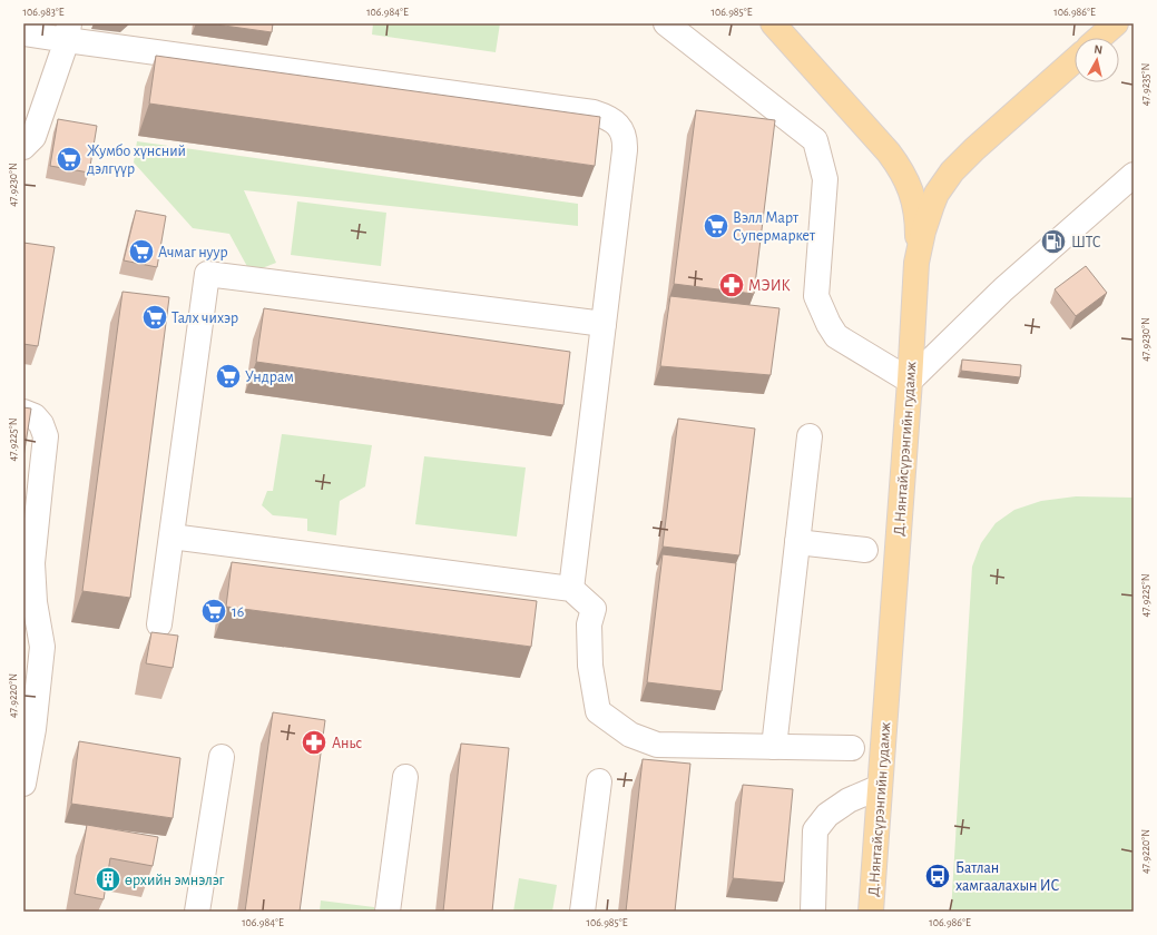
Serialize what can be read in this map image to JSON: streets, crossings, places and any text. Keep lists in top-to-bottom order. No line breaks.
{"streets":{"main road":["Д.Нянтайсүрэнгийн гудамж"]},"places":{"supermarket":["Жумбо хүнсний дэлгүүр","Вэлл Март Супермаркет","Ачмаг нуур","Талх чихэр","Ундрам","16"],"fuel station":["ШТС"],"pharmacy":["МЭИК","Аньс"],"bus stop":["Батлан хамгаалахын ИС"],"building":["өрхийн эмнэлэг"]},"north":"top","coordinates":["106.983°E","106.984°E","106.985°E","106.986°E","47.9235°N","47.9230°N","47.9225°N","47.9220°N"]}
